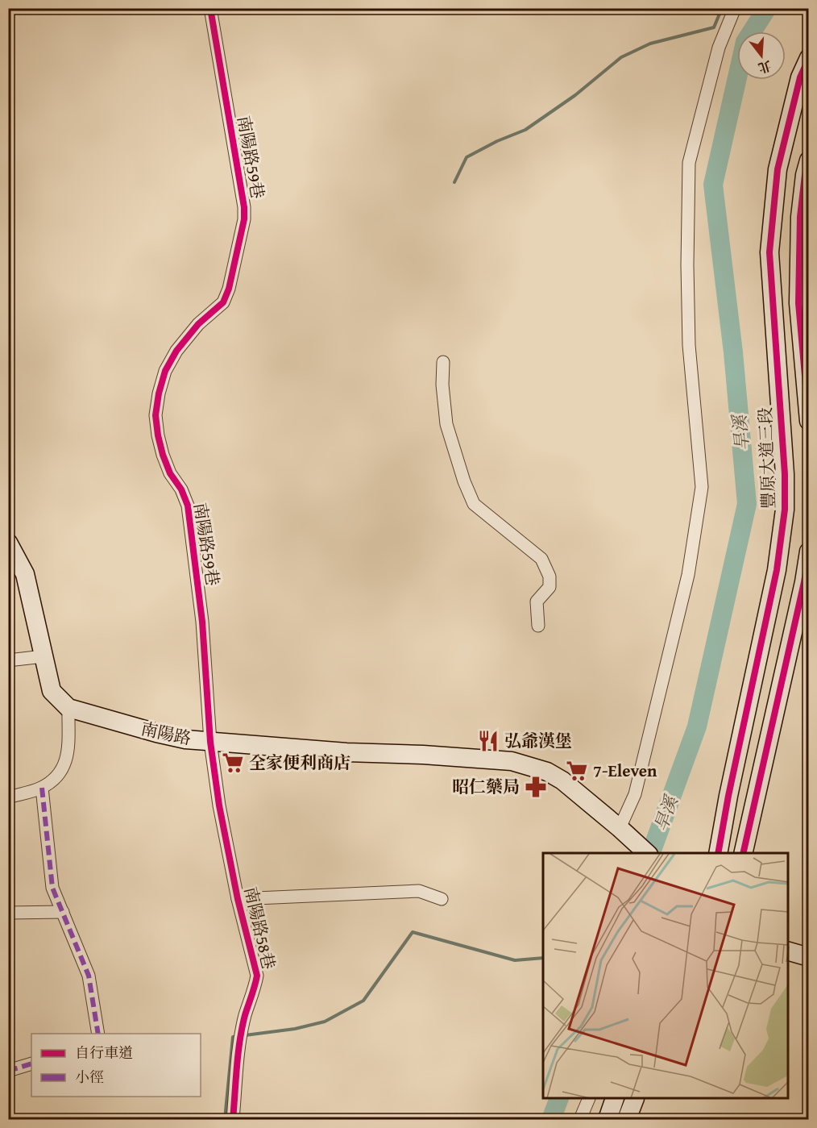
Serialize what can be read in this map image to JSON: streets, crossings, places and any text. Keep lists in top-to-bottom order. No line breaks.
{"streets":{"street":["南陽路59巷","豐原大道三段","南陽路","南陽路58巷"]},"crossings":[["南陽路59巷","南陽路"],["南陽路59巷","南陽路58巷"],["南陽路","南陽路58巷"]],"water":["旱溪"],"places":{"restaurant":["弘爺漢堡"],"supermarket":["全家便利商店","7-Eleven"],"pharmacy":["昭仁藥局"]},"legend":["自行車道","小徑"],"north":"bottom"}
